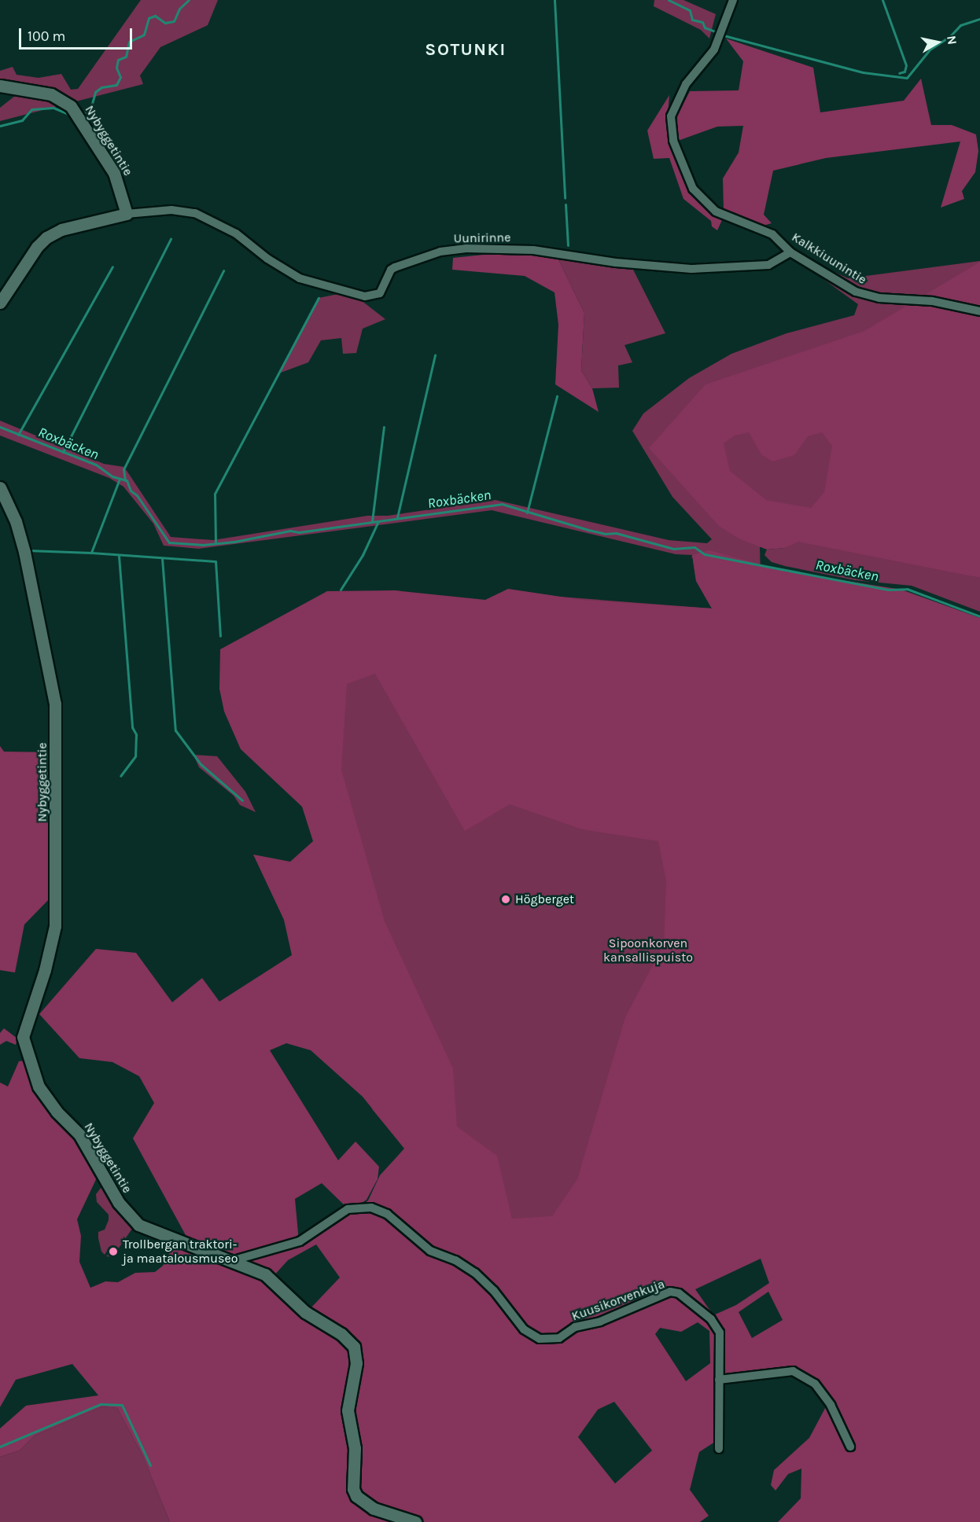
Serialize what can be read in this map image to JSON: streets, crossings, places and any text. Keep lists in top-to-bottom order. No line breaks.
{"streets":{"street":["Nybyggetintie","Uunirinne","Kalkkiuunintie","Kuusikorvenkuja"]},"crossings":[["Nybyggetintie","Uunirinne"],["Nybyggetintie","Kuusikorvenkuja"],["Uunirinne","Kalkkiuunintie"]],"districts":["SOTUNKI"],"water":["Roxbäcken"],"parks":["Sipoonkorven kansallispuisto"],"places":["Högberget","Trollbergan traktori- ja maatalousmuseo"],"scale_bar":"100 m","north":"right"}
